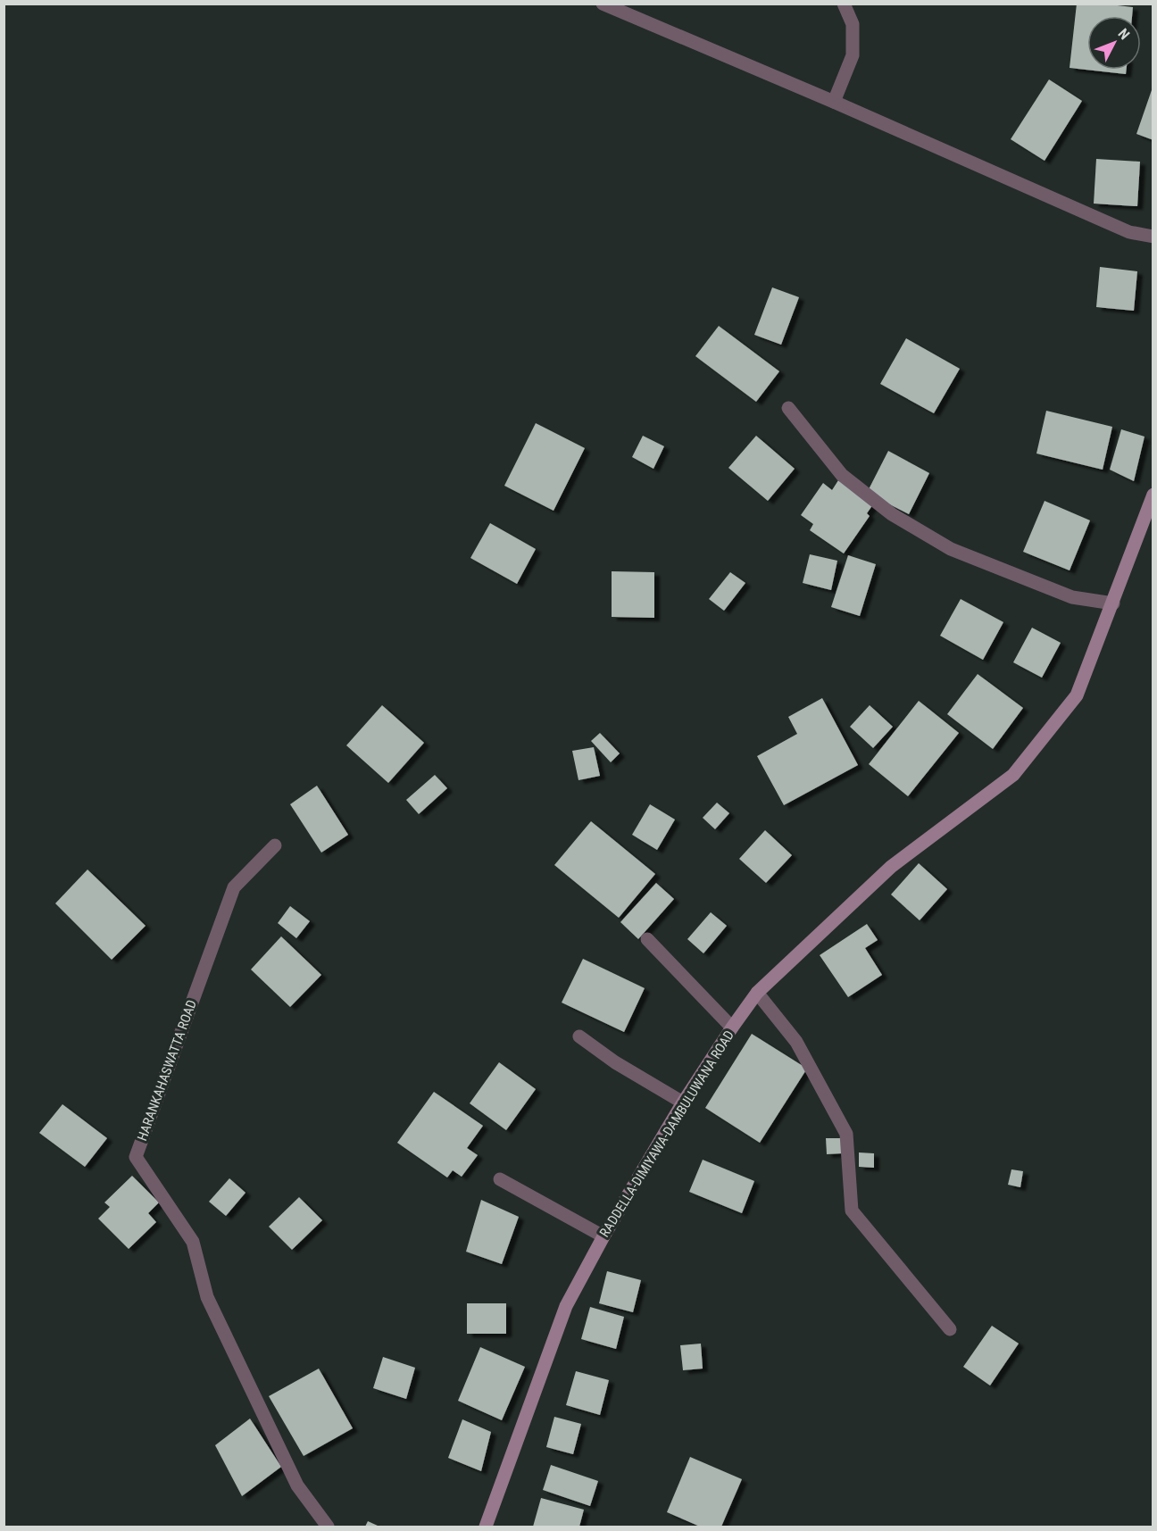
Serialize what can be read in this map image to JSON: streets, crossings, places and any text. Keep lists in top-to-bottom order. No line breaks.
{"streets":{"street":["HARANKAHASWATTA ROAD","RADDELLA-DIMIYAWA-DAMBULUWANA ROAD"]},"north":"top right"}
